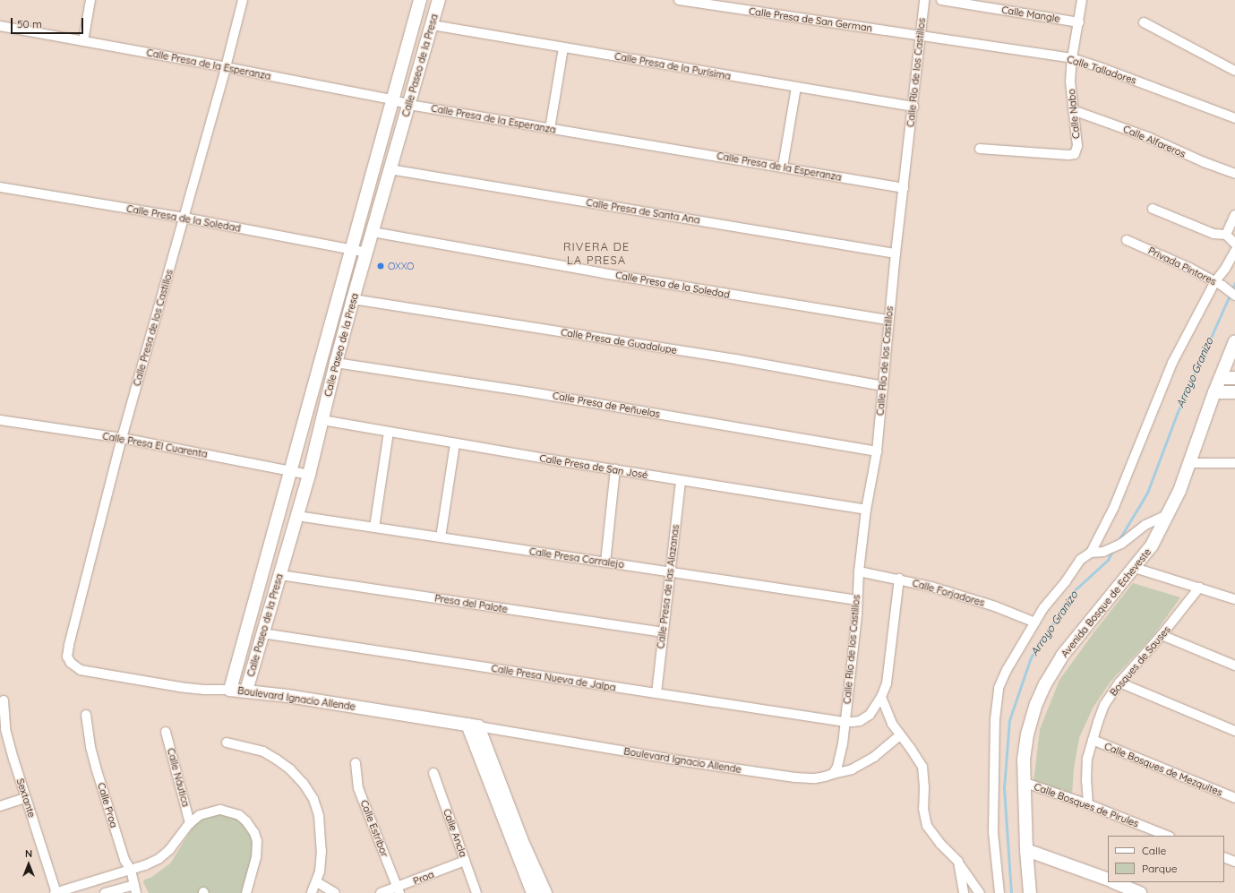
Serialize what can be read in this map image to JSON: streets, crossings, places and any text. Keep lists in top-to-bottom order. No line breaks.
{"streets":{"street":["Calle Mangle","Calle Presa de San German","Calle Presa de la Esperanza","Calle Paseo de la Presa","Calle Presa de la Purísima","Calle Talladores","Calle Río de los Castillos","Calle Nabo","Calle Alfareros","Calle Presa de Santa Ana","Calle Presa de la Soledad","Privada Pintores","Calle Presa de los Castillos","Calle Presa de Guadalupe","Calle Presa de Peñuelas","Calle Presa El Cuarenta","Calle Presa de San José","Calle Presa Corralejo","Calle Presa de las Alazanas","Calle Forjadores","Avenida Bosque de Echeveste","Presa del Palote","Bosques de Sauses","Calle Presa Nueva de Jalpa","Boulevard Ignacio Allende","Calle Bosques de Mezquites","Calle Náutica","Sextante","Calle Proa","Calle Bosques de Pirules","Calle Estribor","Calle Ancla","Proa"]},"crossings":[["Calle Mangle","Calle Nabo"],["Calle Presa de San German","Calle Talladores"],["Calle Presa de San German","Calle Río de los Castillos"],["Calle Presa de la Esperanza","Calle Paseo de la Presa"],["Calle Presa de la Esperanza","Calle Río de los Castillos"],["Calle Presa de la Esperanza","Calle Presa de los Castillos"],["Calle Paseo de la Presa","Calle Presa de la Purísima"],["Calle Paseo de la Presa","Calle Presa de Santa Ana"],["Calle Paseo de la Presa","Calle Presa de la Soledad"],["Calle Paseo de la Presa","Calle Presa de Guadalupe"],["Calle Paseo de la Presa","Calle Presa de Peñuelas"],["Calle Paseo de la Presa","Calle Presa El Cuarenta"],["Calle Paseo de la Presa","Calle Presa de San José"],["Calle Paseo de la Presa","Calle Presa Corralejo"],["Calle Paseo de la Presa","Presa del Palote"],["Calle Paseo de la Presa","Calle Presa Nueva de Jalpa"],["Calle Paseo de la Presa","Boulevard Ignacio Allende"],["Calle Presa de la Purísima","Calle Río de los Castillos"],["Calle Talladores","Calle Río de los Castillos"],["Calle Talladores","Calle Nabo"],["Calle Río de los Castillos","Calle Presa de Santa Ana"],["Calle Río de los Castillos","Calle Presa de la Soledad"],["Calle Río de los Castillos","Calle Presa de Guadalupe"],["Calle Río de los Castillos","Calle Presa de Peñuelas"],["Calle Río de los Castillos","Calle Presa de San José"],["Calle Río de los Castillos","Calle Presa Corralejo"],["Calle Río de los Castillos","Calle Forjadores"],["Calle Río de los Castillos","Calle Presa Nueva de Jalpa"],["Calle Nabo","Calle Alfareros"],["Calle Presa de la Soledad","Calle Presa de los Castillos"],["Calle Presa de los Castillos","Calle Presa El Cuarenta"],["Calle Presa de los Castillos","Boulevard Ignacio Allende"],["Calle Presa de San José","Calle Presa de las Alazanas"],["Calle Presa Corralejo","Calle Presa de las Alazanas"],["Calle Presa de las Alazanas","Presa del Palote"],["Calle Presa de las Alazanas","Calle Presa Nueva de Jalpa"],["Calle Forjadores","Calle Presa Nueva de Jalpa"],["Avenida Bosque de Echeveste","Calle Bosques de Pirules"],["Bosques de Sauses","Calle Bosques de Mezquites"],["Bosques de Sauses","Calle Bosques de Pirules"],["Calle Estribor","Proa"],["Calle Ancla","Proa"]],"districts":["RIVERA DE LA PRESA"],"water":["Arroyo Granizo"],"places":["OXXO"],"legend":["Calle","Parque"],"scale_bar":"50 m","north":"top"}
